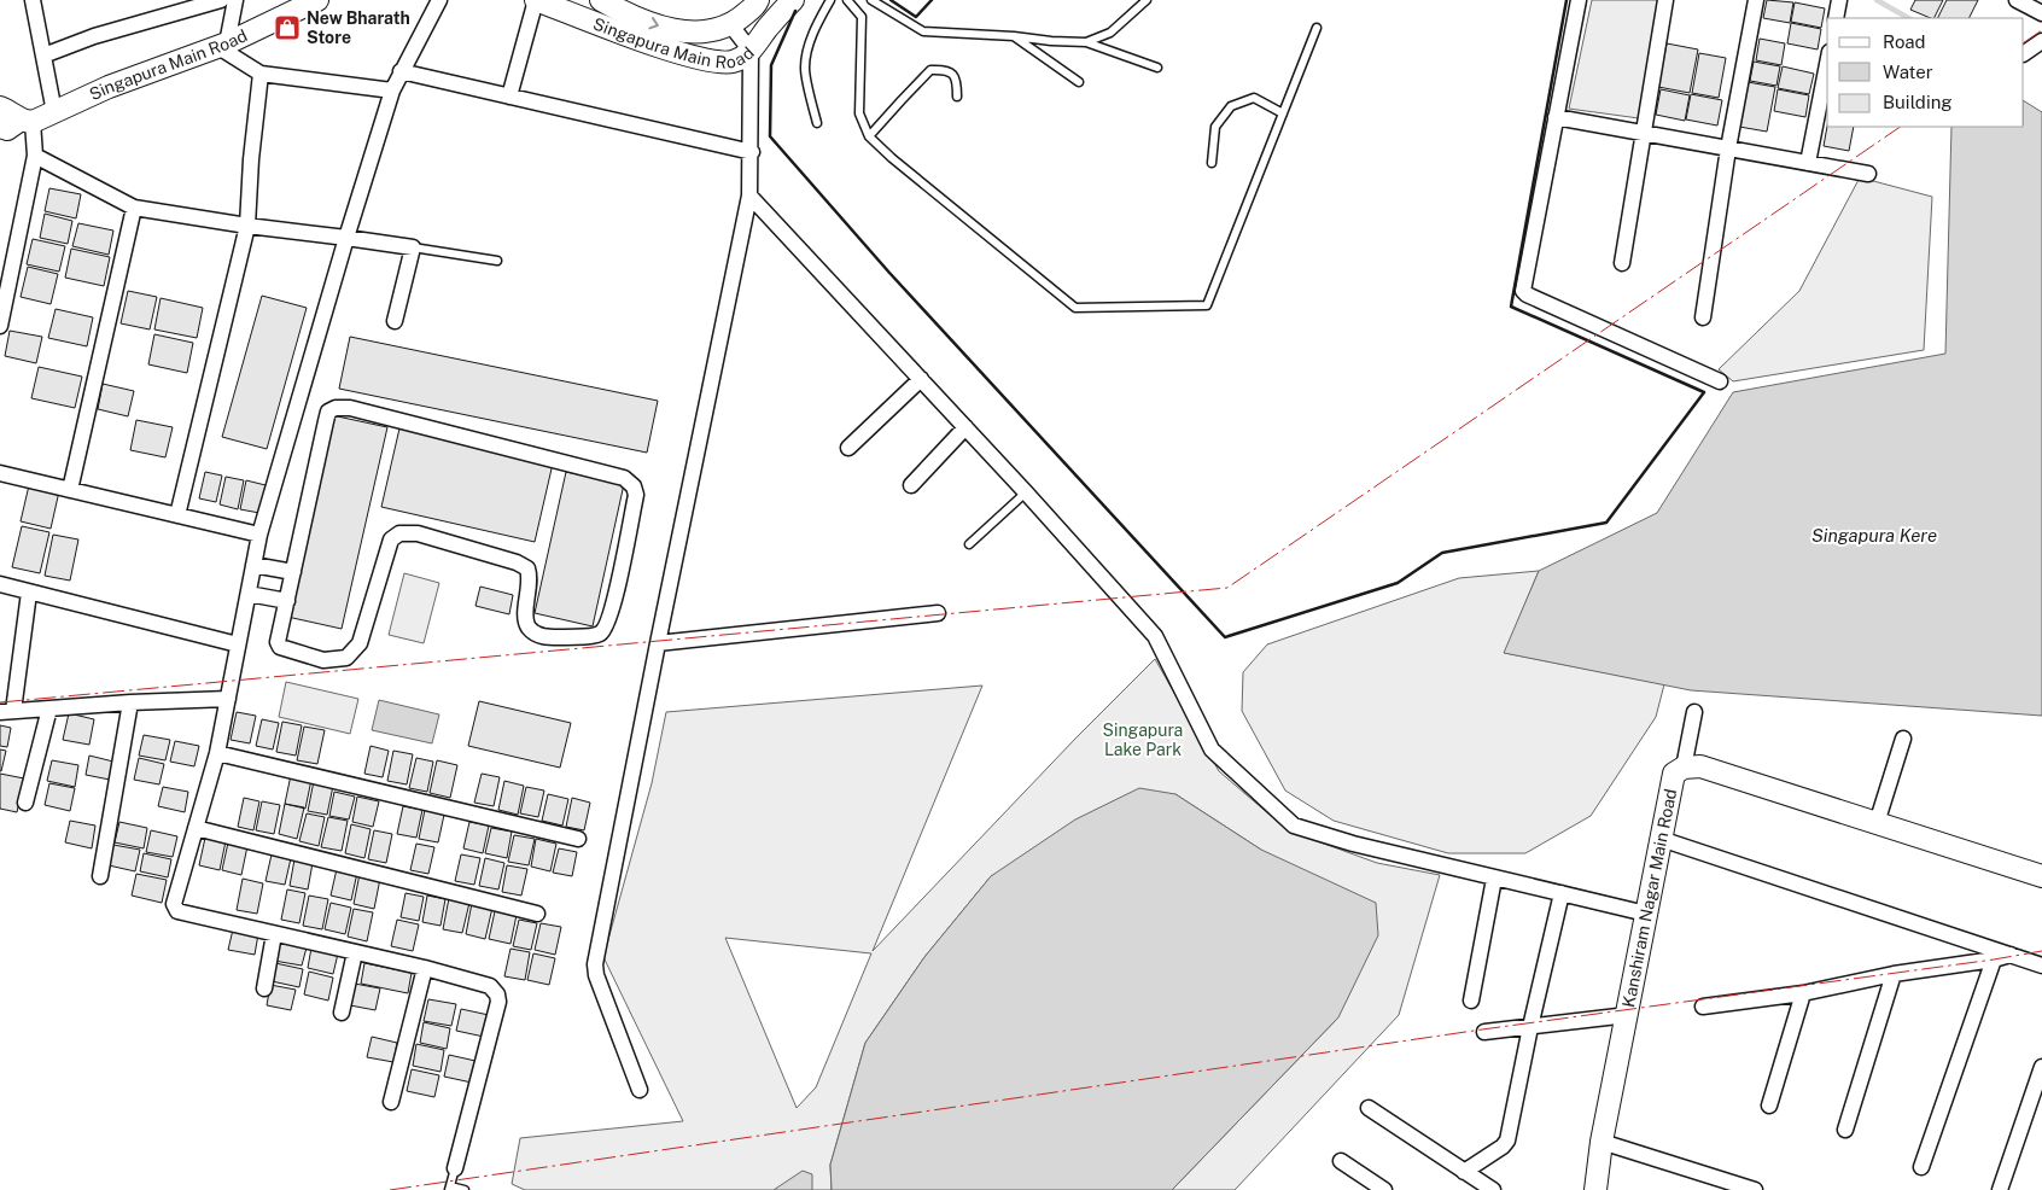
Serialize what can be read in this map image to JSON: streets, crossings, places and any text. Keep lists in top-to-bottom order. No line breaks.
{"streets":{"street":["Singapura Main Road","Kanshiram Nagar Main Road"]},"water":["Singapura Kere"],"parks":["Singapura Lake Park"],"places":{"shop":["New Bharath Store"]},"legend":["Road","Water","Building"]}
